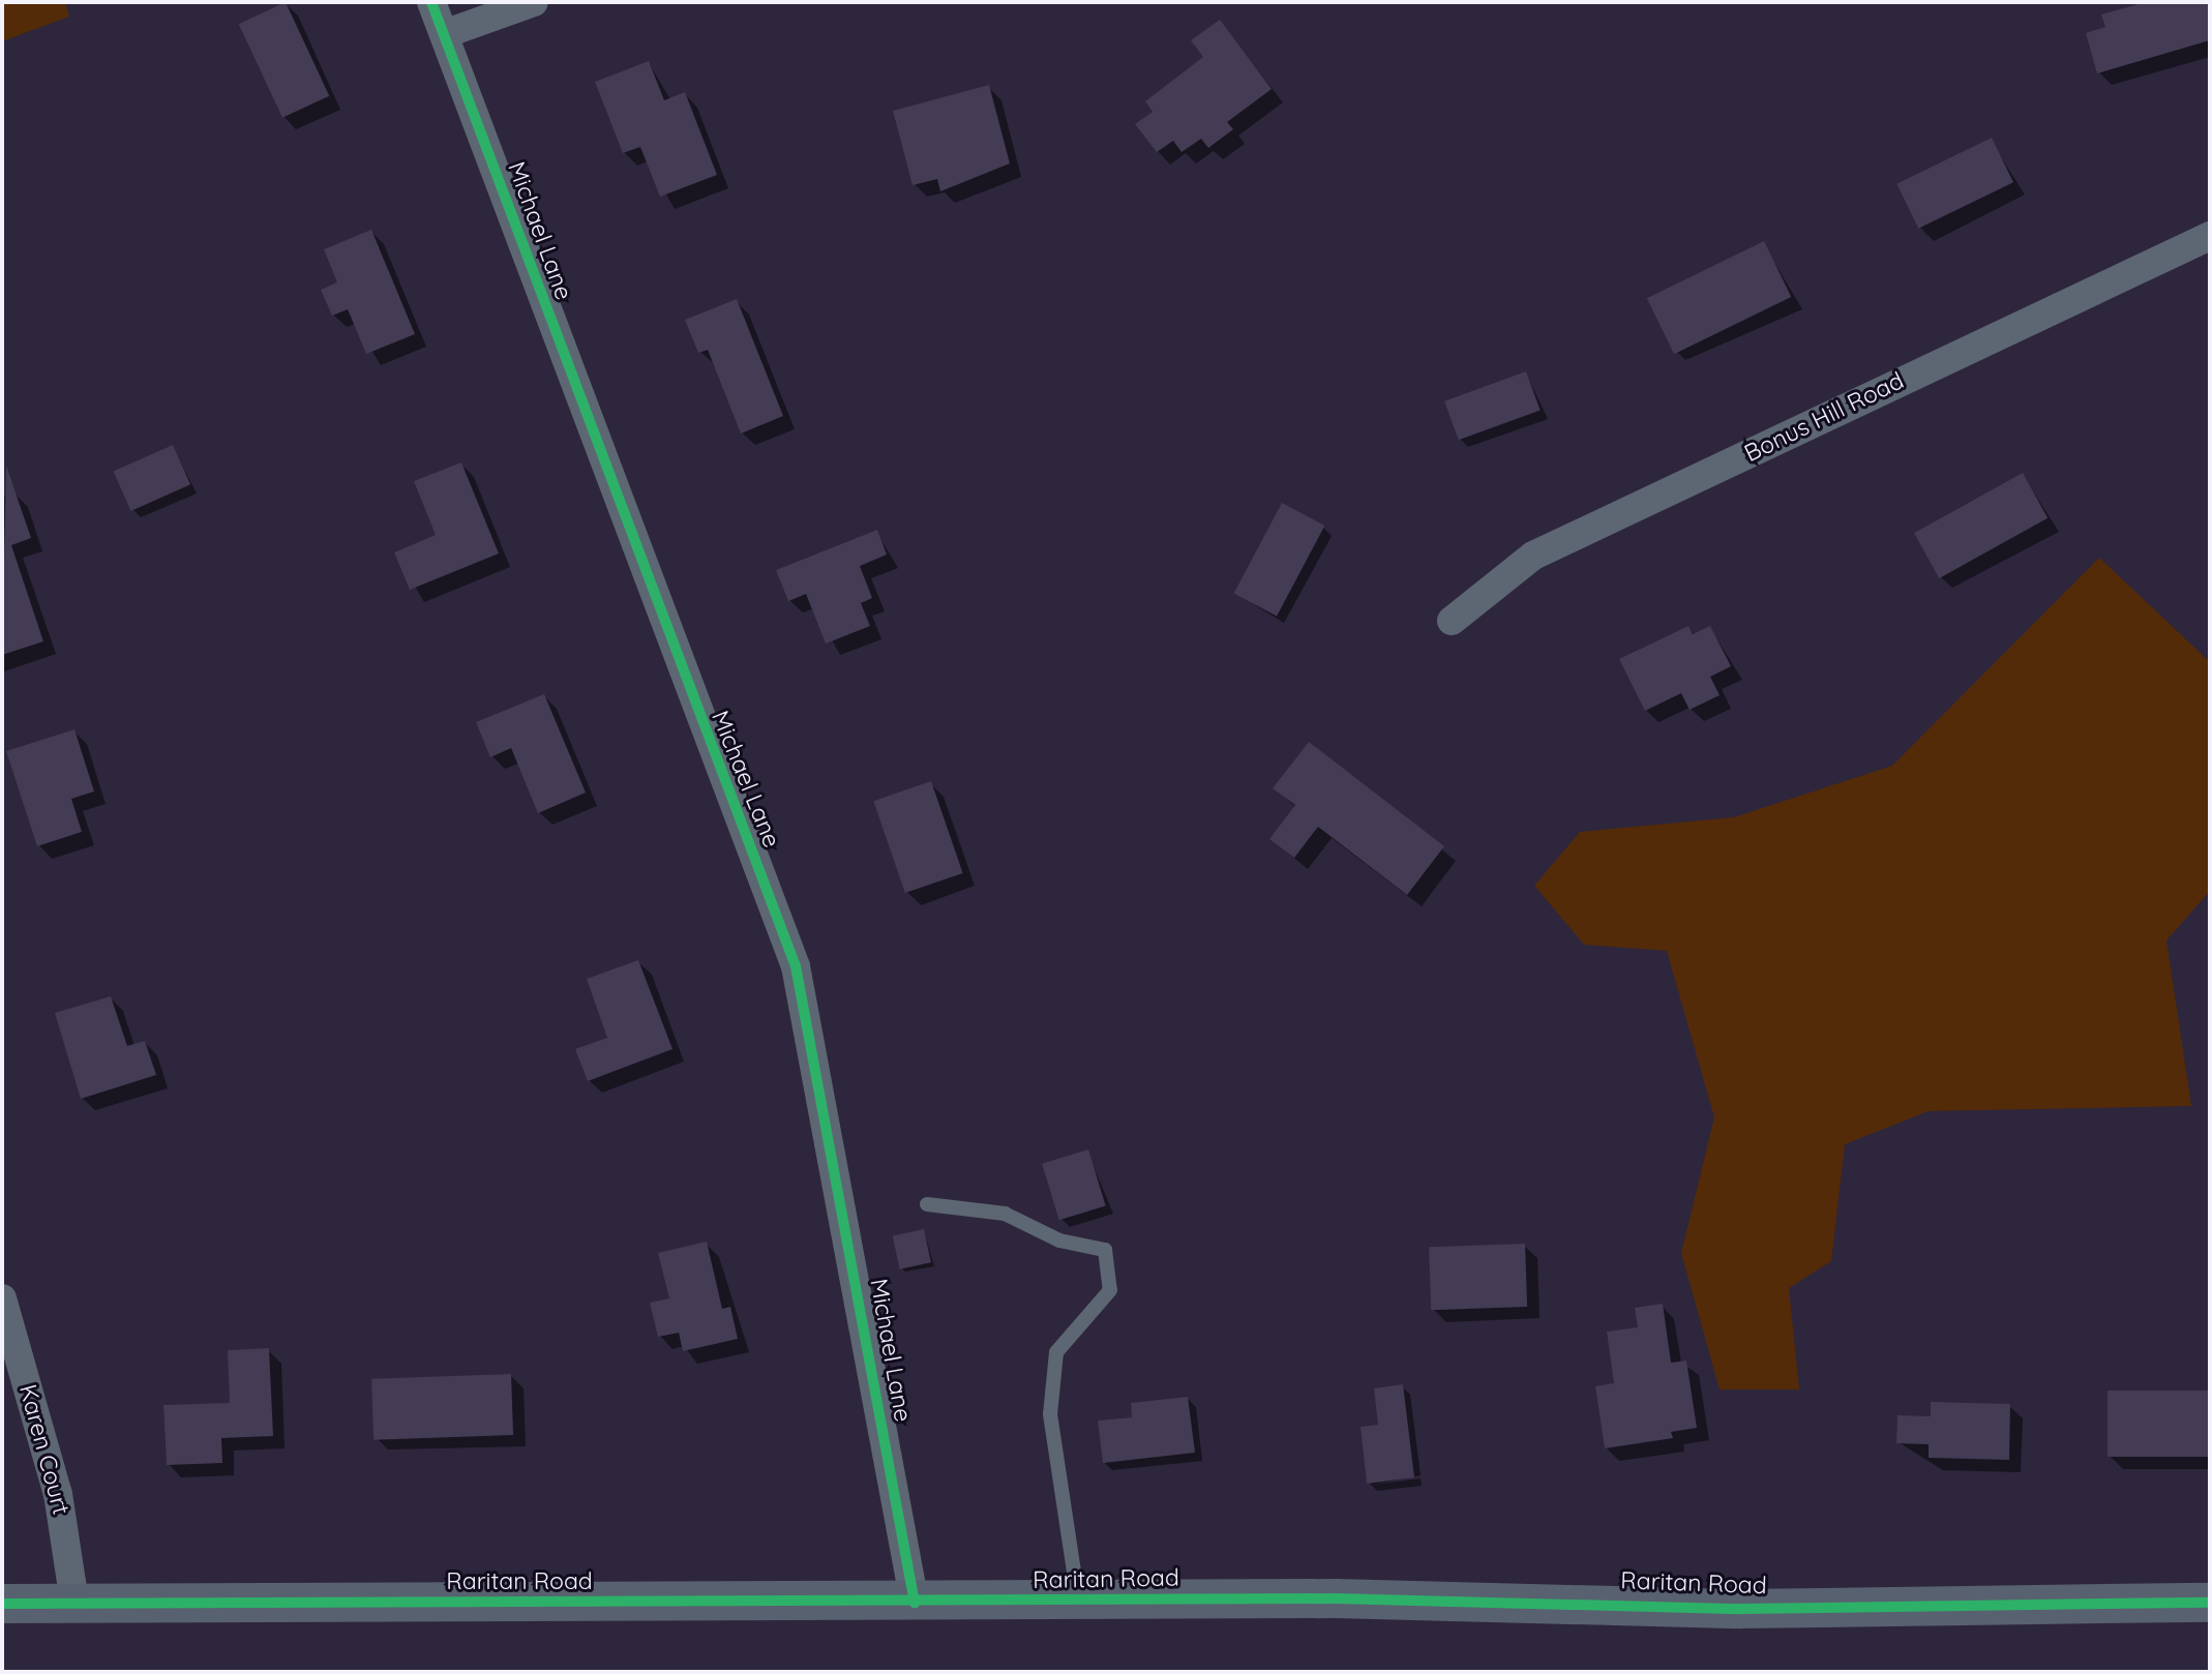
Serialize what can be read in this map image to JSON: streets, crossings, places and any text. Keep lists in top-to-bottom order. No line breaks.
{"streets":{"street":["Michael Lane","Bonus Hill Road","Karen Court","Raritan Road"]},"crossings":[["Michael Lane","Raritan Road"],["Karen Court","Raritan Road"]]}
